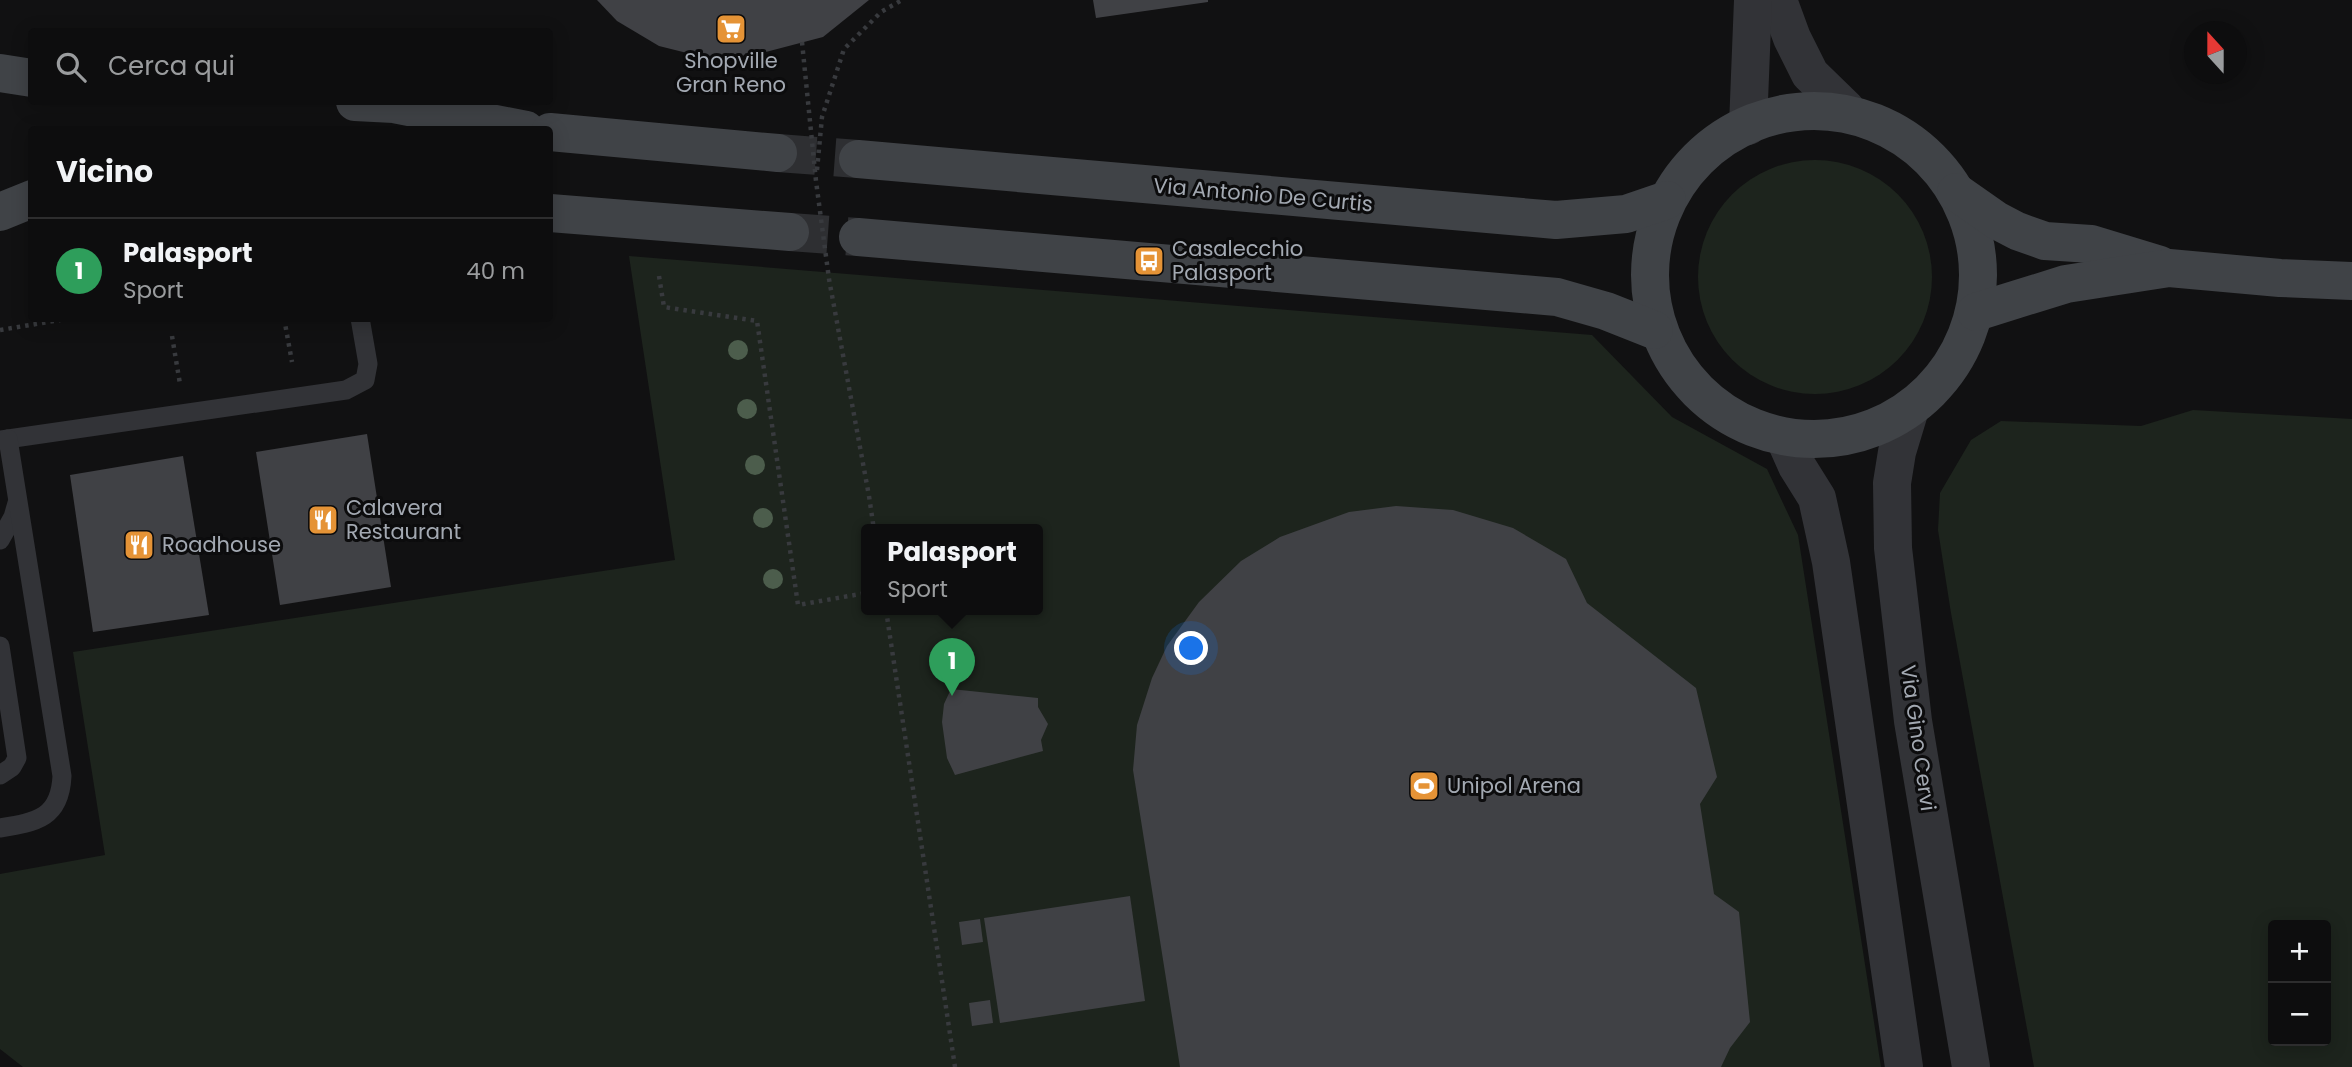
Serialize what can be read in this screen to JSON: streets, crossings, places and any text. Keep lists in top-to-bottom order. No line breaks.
{"streets":{"street":["Via Antonio De Curtis","Via Gino Cervi"]},"places":{"supermarket":["Shopville Gran Reno"],"bus stop":["Casalecchio Palasport"],"restaurant":["Calavera Restaurant","Roadhouse"],"sports":["Unipol Arena"]},"north":"top","page":{"search":"Cerca qui","heading":"Vicino","list":[{"mark":"1","name":"Palasport","note":"Sport","value":"40 m"}],"popup":["Palasport","Sport"],"pins":"1","map_buttons":["+","−"]}}
